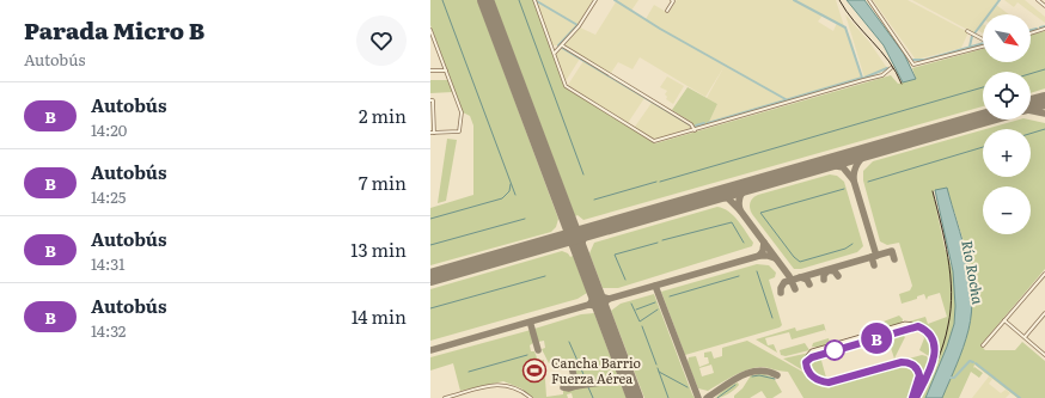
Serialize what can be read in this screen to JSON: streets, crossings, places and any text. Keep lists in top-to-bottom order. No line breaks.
{"water":["Río Rocha"],"places":{"sports":["Cancha Barrio Fuerza Aérea"]},"lines":["bus line B"],"north":"bottom right","page":{"heading":["Parada Micro B","Autobús"],"on_map":"B","map_buttons":["+","−"],"list":[{"mark":"B","name":"Autobús","note":"14:20","value":"2 min"},{"mark":"B","name":"Autobús","note":"14:25","value":"7 min"},{"mark":"B","name":"Autobús","note":"14:31","value":"13 min"},{"mark":"B","name":"Autobús","note":"14:32","value":"14 min"}]}}
